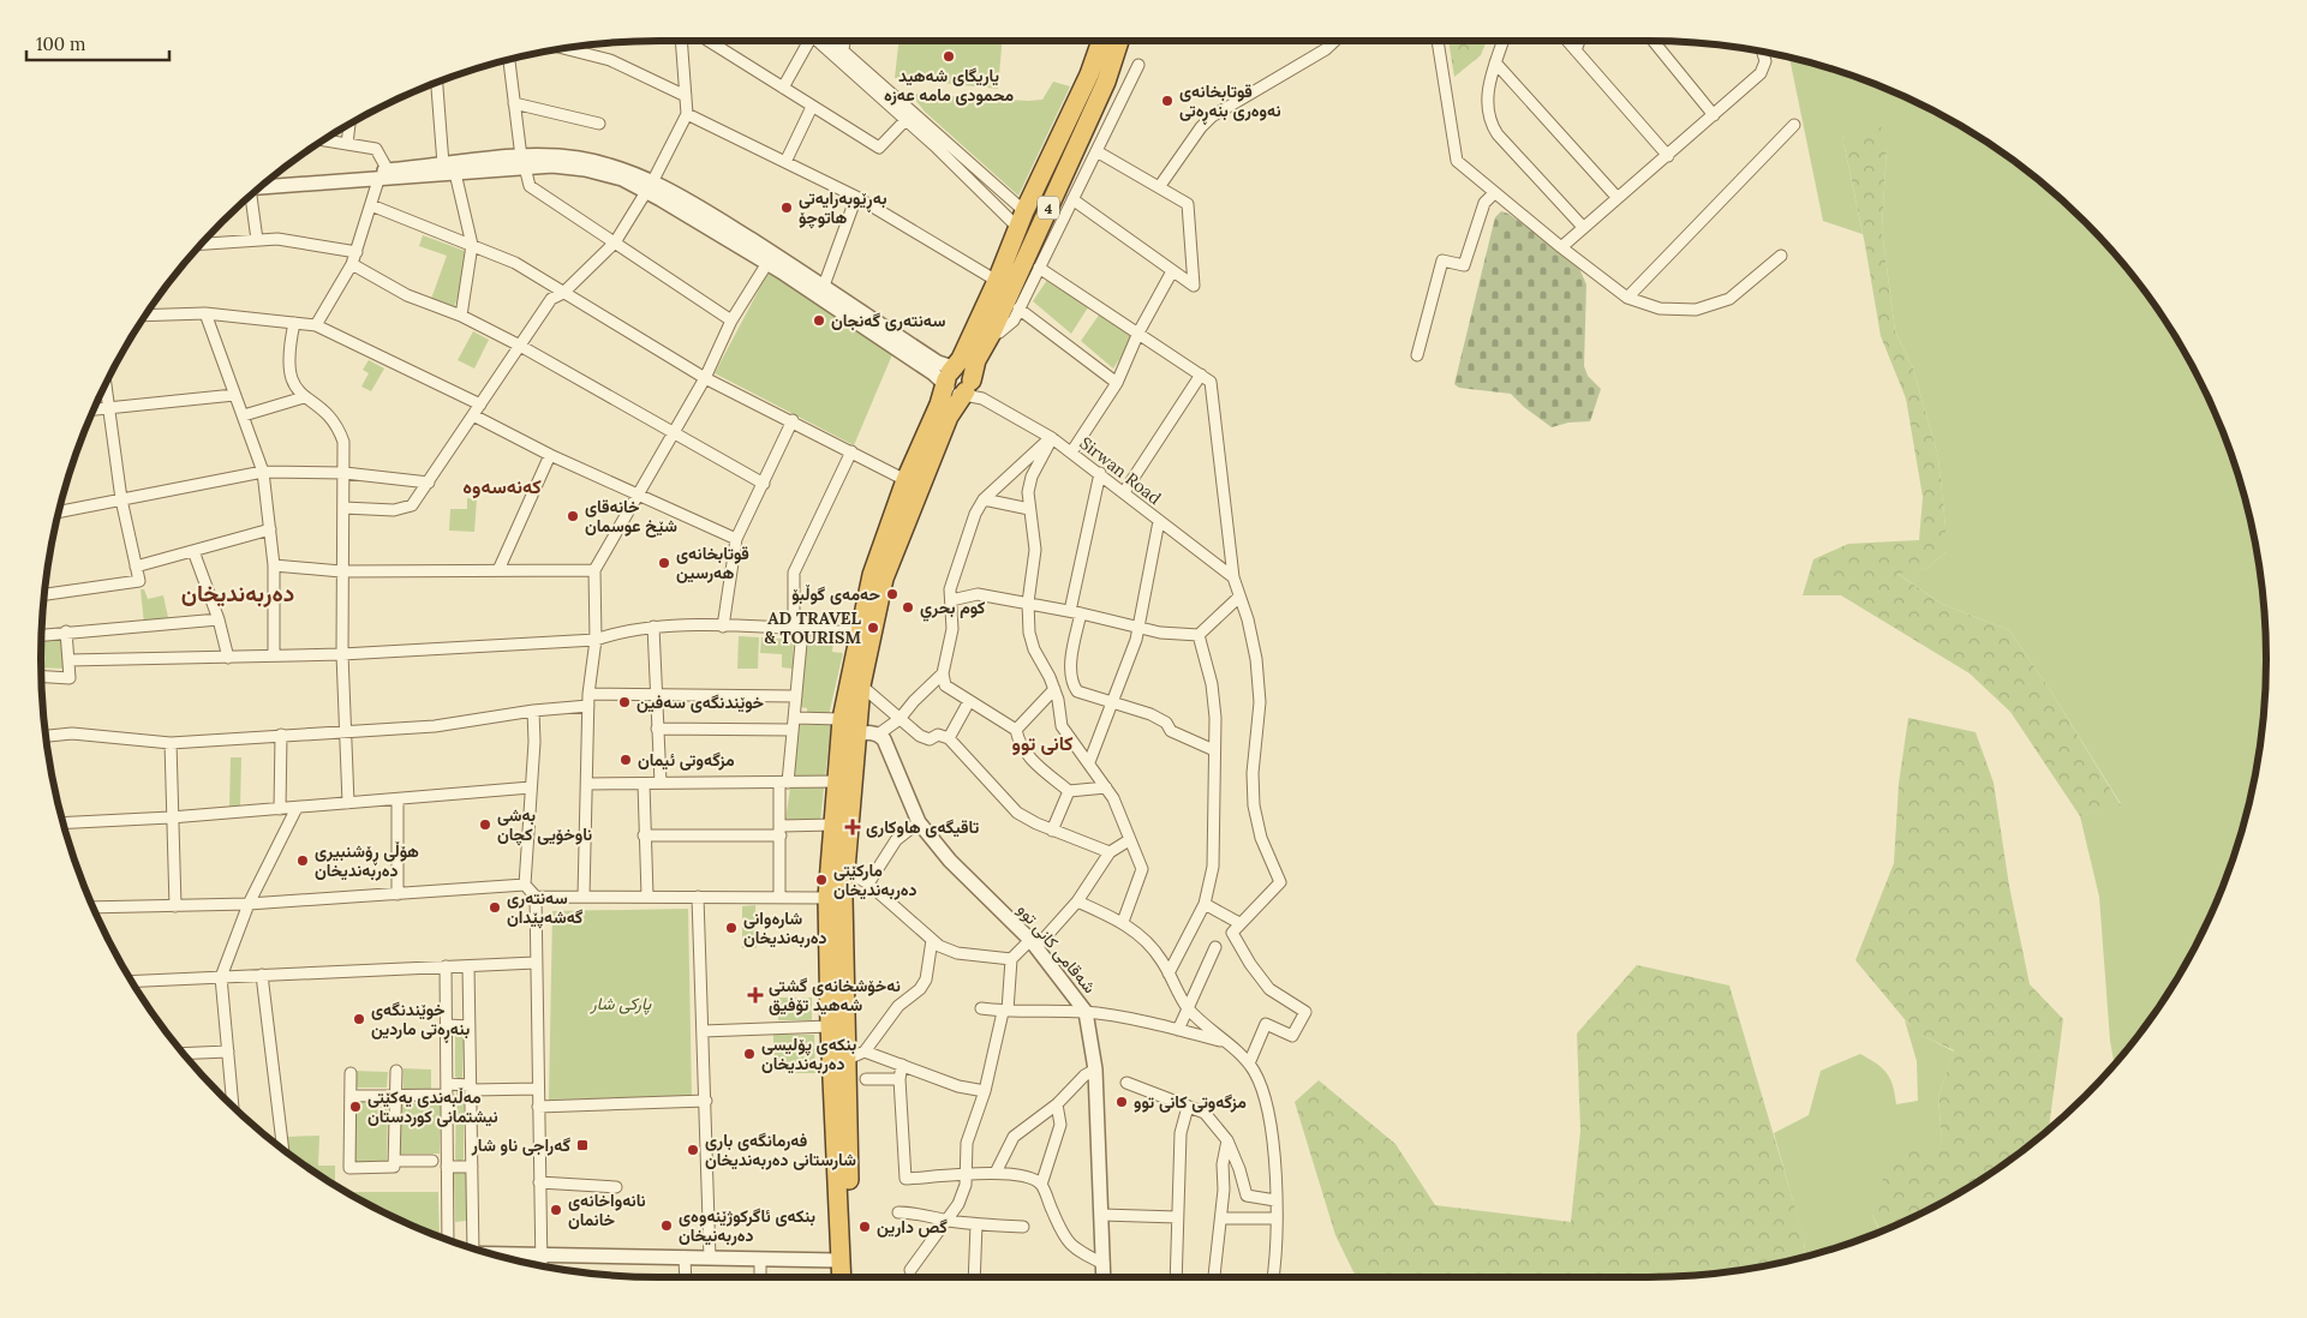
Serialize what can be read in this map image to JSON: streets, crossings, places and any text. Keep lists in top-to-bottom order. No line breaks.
{"streets":{"highway":["4"],"street":["Sirwan Road","شەقامی کانی توو"]},"crossings":[["4","Sirwan Road"]],"districts":["کەنەسەوە","دەربەندیخان","کانی توو"],"parks":["پاركى شار"],"places":{"other":["یاریگاى شه‌هید محمودى مامه‌ عه‌زه","قوتابخانەی نەوەری بنەڕەتی","بەڕێوبەرایەتی هاتوچۆ","سەنتەری گەنجان","خانەقای شێخ عوسمان","قوتابخانەی هەرسین","حەمەی گوڵبۆ","کوم بحري","AD TRAVEL & TOURISM","خوێندنگەی سەفین","مزگەوتی ئیمان","بەشی ناوخۆیی کچان","هۆڵی ڕۆشنبیری دەربەندیخان","مارکێتی دەربەندیخان","سەنتەری گەشەپێدان","شارەوانی دەربەندیخان","خوێندنگەی بنەڕەتی ماردین","بنکەی پۆلیسی دەربەندیخان","مزگەوتی کانی توو","مەڵبەندی یەکێتی نیشتمانی کوردستان","فەرمانگەی باری شارستانی دەربەندیخان","نانەواخانەی خانمان","بنکەی ئاگرکوژێنەوەی دەربەنیخان","گص دارین"],"health":["تاقیگەی هاوکاری","نەخۆشخانەی گشتی شەهید تۆفیق"],"transit":["گەراجی ناو شار"]},"scale_bar":"100 m"}
